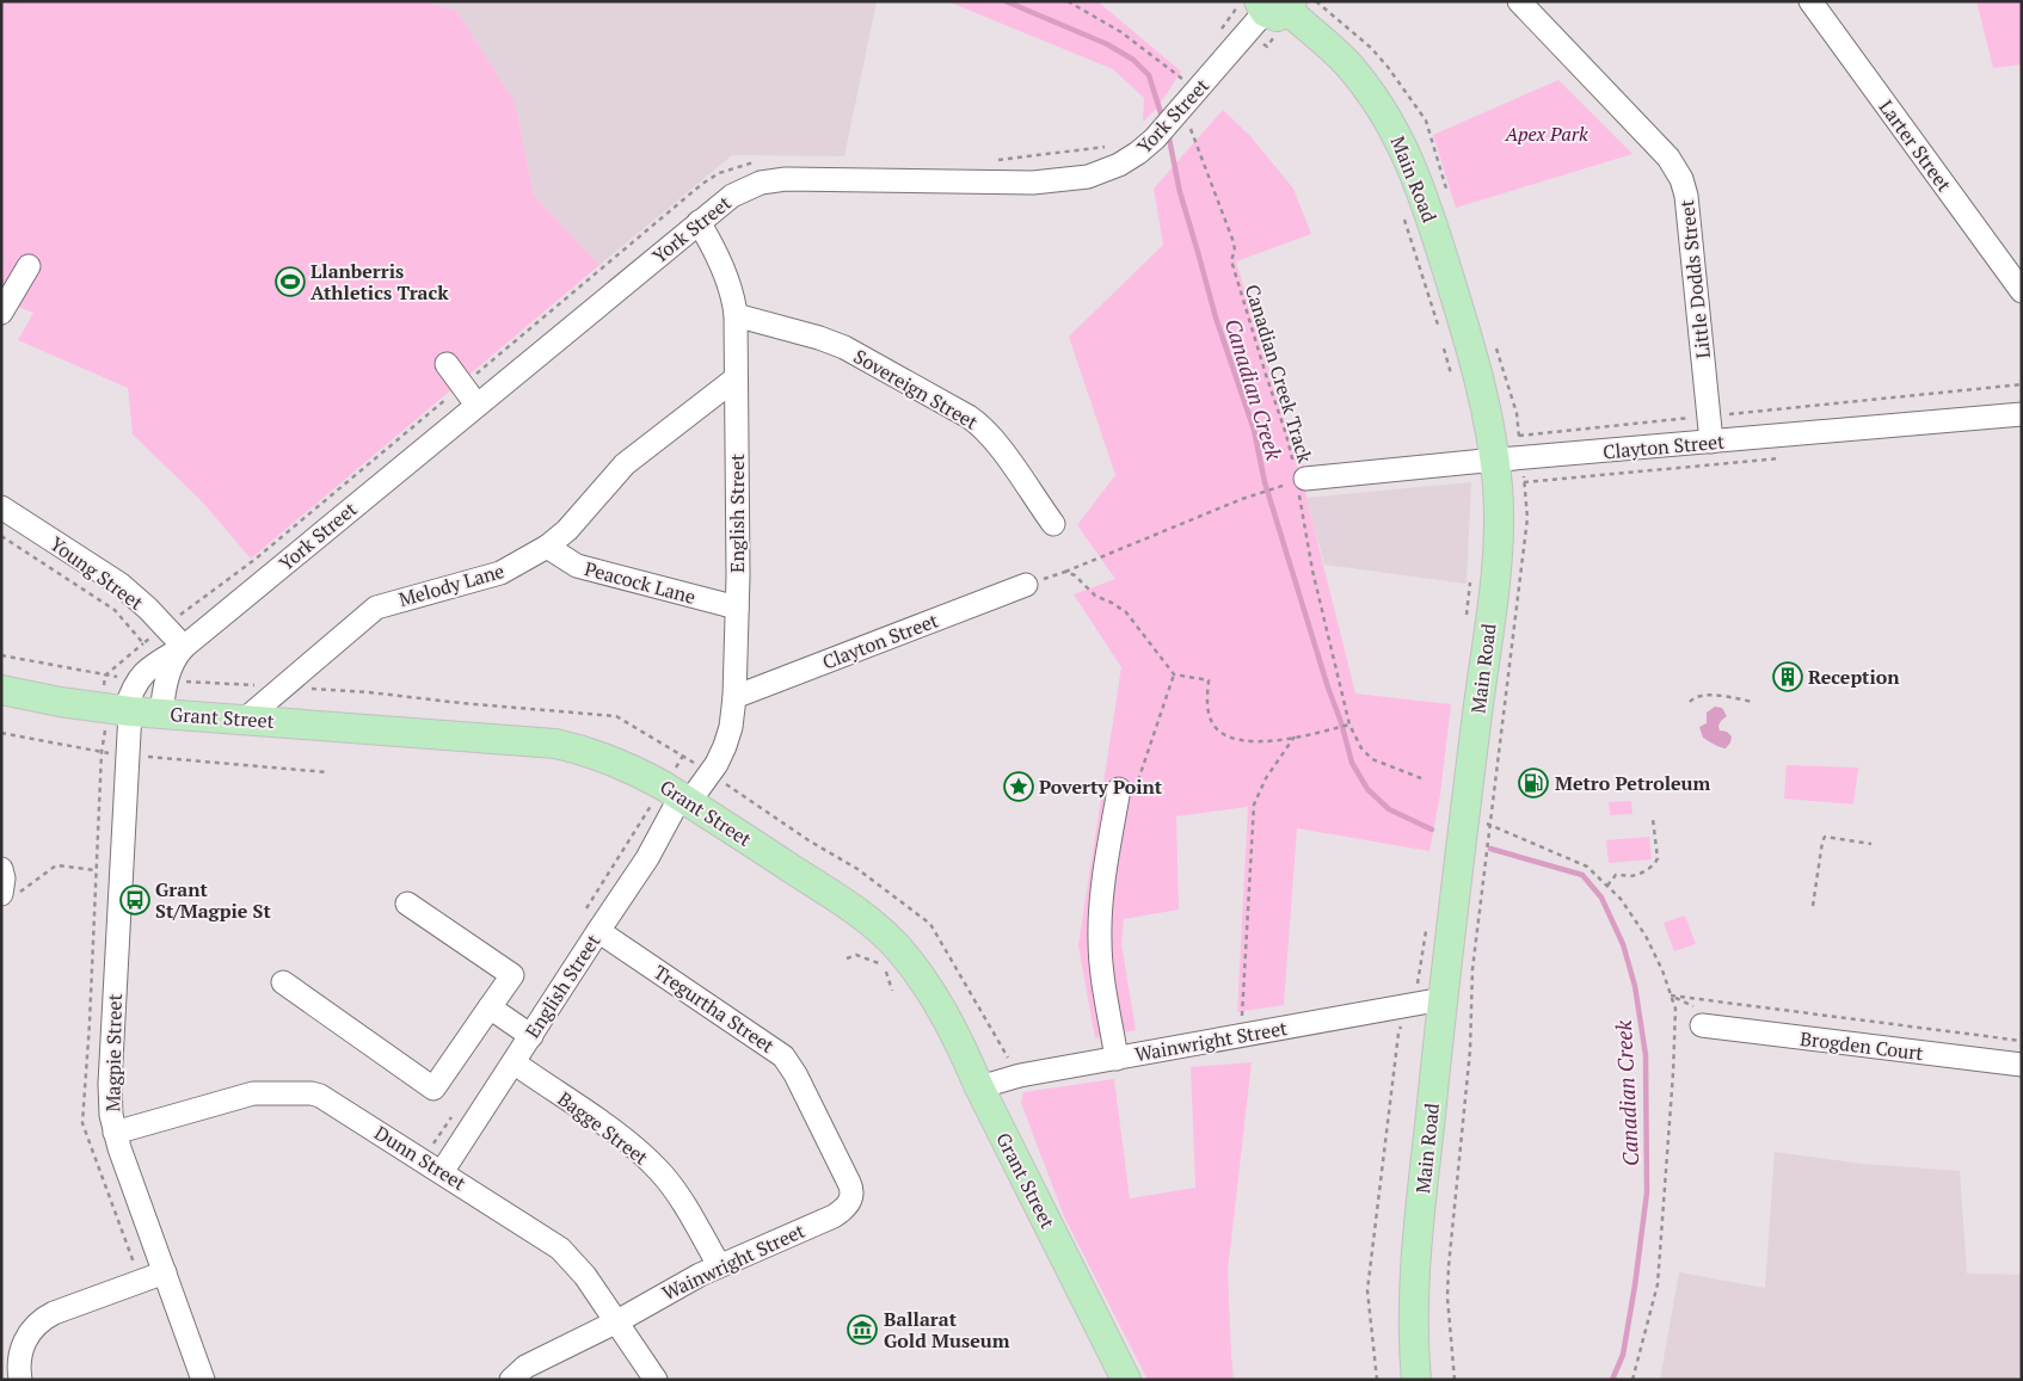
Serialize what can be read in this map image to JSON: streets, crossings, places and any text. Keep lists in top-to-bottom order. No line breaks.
{"streets":{"main road":["Main Road","Grant Street"],"street":["York Street","Larter Street","Little Dodds Street","Sovereign Street","Clayton Street","English Street","Young Street","Peacock Lane","Melody Lane","Tregurtha Street","Wainwright Street","Brogden Court","Magpie Street","Bagge Street","Dunn Street"],"path":["Canadian Creek Track"]},"crossings":[["York Street","Main Road"],["York Street","Canadian Creek Track"],["York Street","English Street"],["York Street","Young Street"],["York Street","Grant Street"],["Main Road","Clayton Street"],["Main Road","Wainwright Street"],["Little Dodds Street","Clayton Street"],["Canadian Creek Track","Clayton Street"],["Sovereign Street","English Street"],["Clayton Street","English Street"],["English Street","Peacock Lane"],["English Street","Melody Lane"],["English Street","Grant Street"],["English Street","Tregurtha Street"],["English Street","Bagge Street"],["English Street","Dunn Street"],["Peacock Lane","Melody Lane"],["Melody Lane","Grant Street"],["Grant Street","Wainwright Street"],["Grant Street","Magpie Street"],["Tregurtha Street","Wainwright Street"],["Wainwright Street","Bagge Street"],["Wainwright Street","Dunn Street"],["Magpie Street","Dunn Street"]],"water":["Canadian Creek"],"parks":["Apex Park"],"places":{"sports":["Llanberris Athletics Track"],"building":["Reception"],"fuel station":["Metro Petroleum"],"place":["Poverty Point"],"bus stop":["Grant St/Magpie St"],"museum":["Ballarat Gold Museum"]}}
